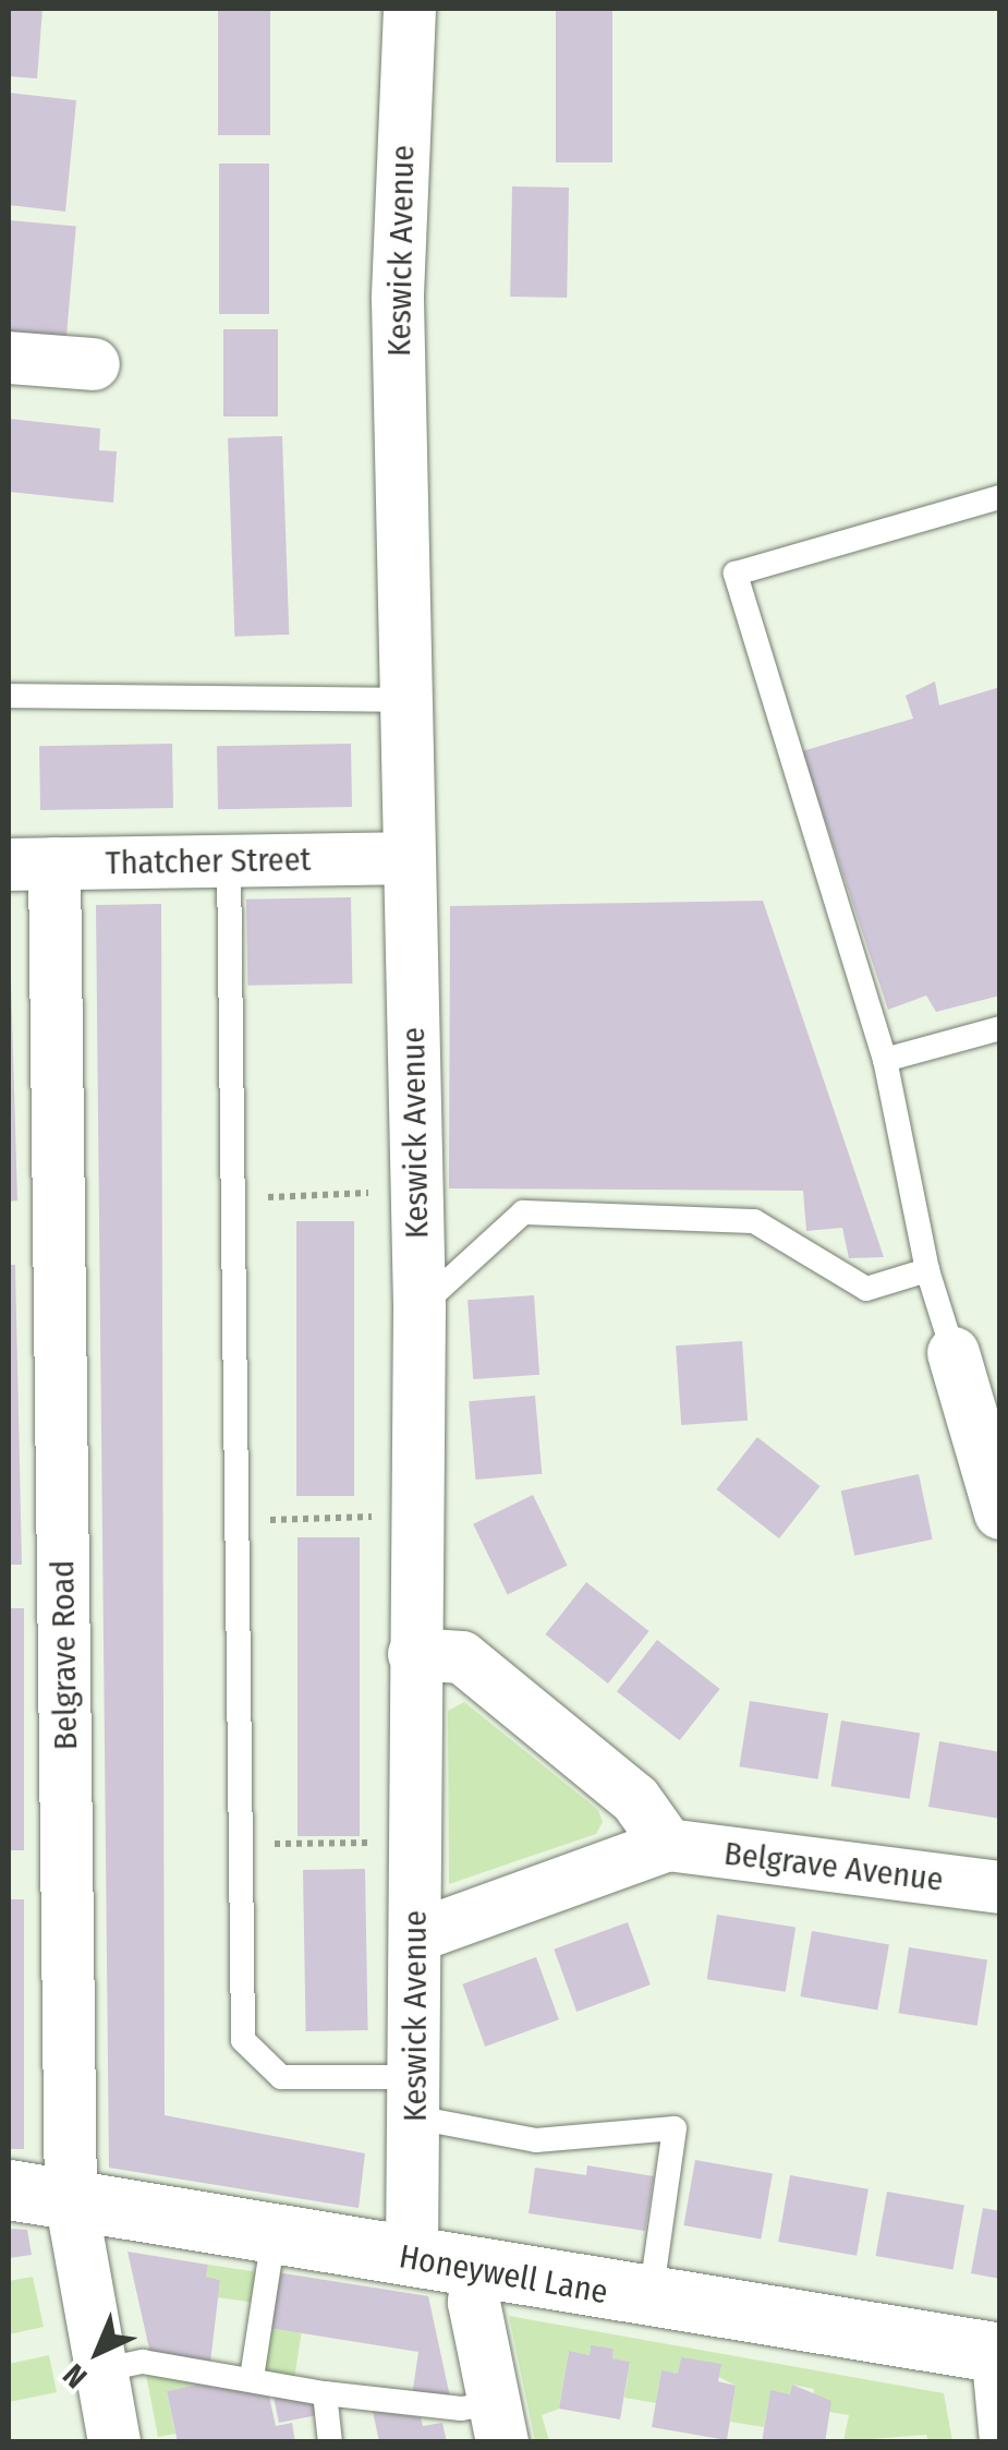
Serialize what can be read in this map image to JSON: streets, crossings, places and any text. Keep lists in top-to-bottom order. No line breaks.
{"streets":{"street":["Keswick Avenue","Thatcher Street","Belgrave Road","Belgrave Avenue","Honeywell Lane"]},"crossings":[["Keswick Avenue","Thatcher Street"],["Keswick Avenue","Belgrave Avenue"],["Keswick Avenue","Honeywell Lane"],["Thatcher Street","Belgrave Road"],["Belgrave Road","Honeywell Lane"]],"north":"bottom left"}
